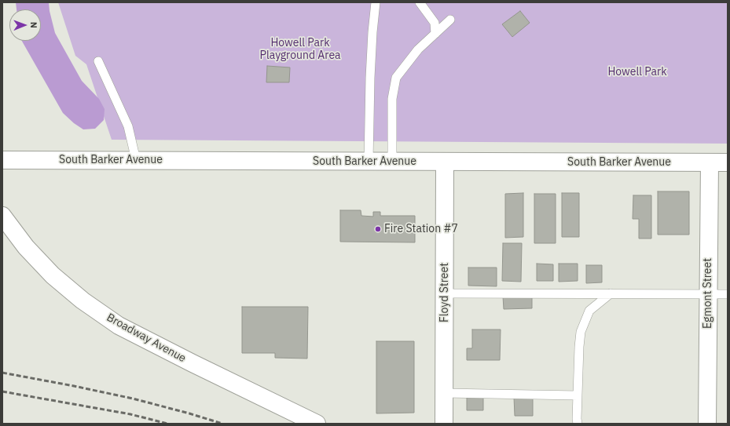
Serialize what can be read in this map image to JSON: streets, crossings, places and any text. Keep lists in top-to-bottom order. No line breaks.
{"streets":{"street":["South Barker Avenue","Floyd Street","Egmont Street","Broadway Avenue"]},"crossings":[["South Barker Avenue","Floyd Street"],["South Barker Avenue","Egmont Street"]],"parks":["Howell Park Playground Area","Howell Park"],"places":["Fire Station #7"],"north":"right"}
